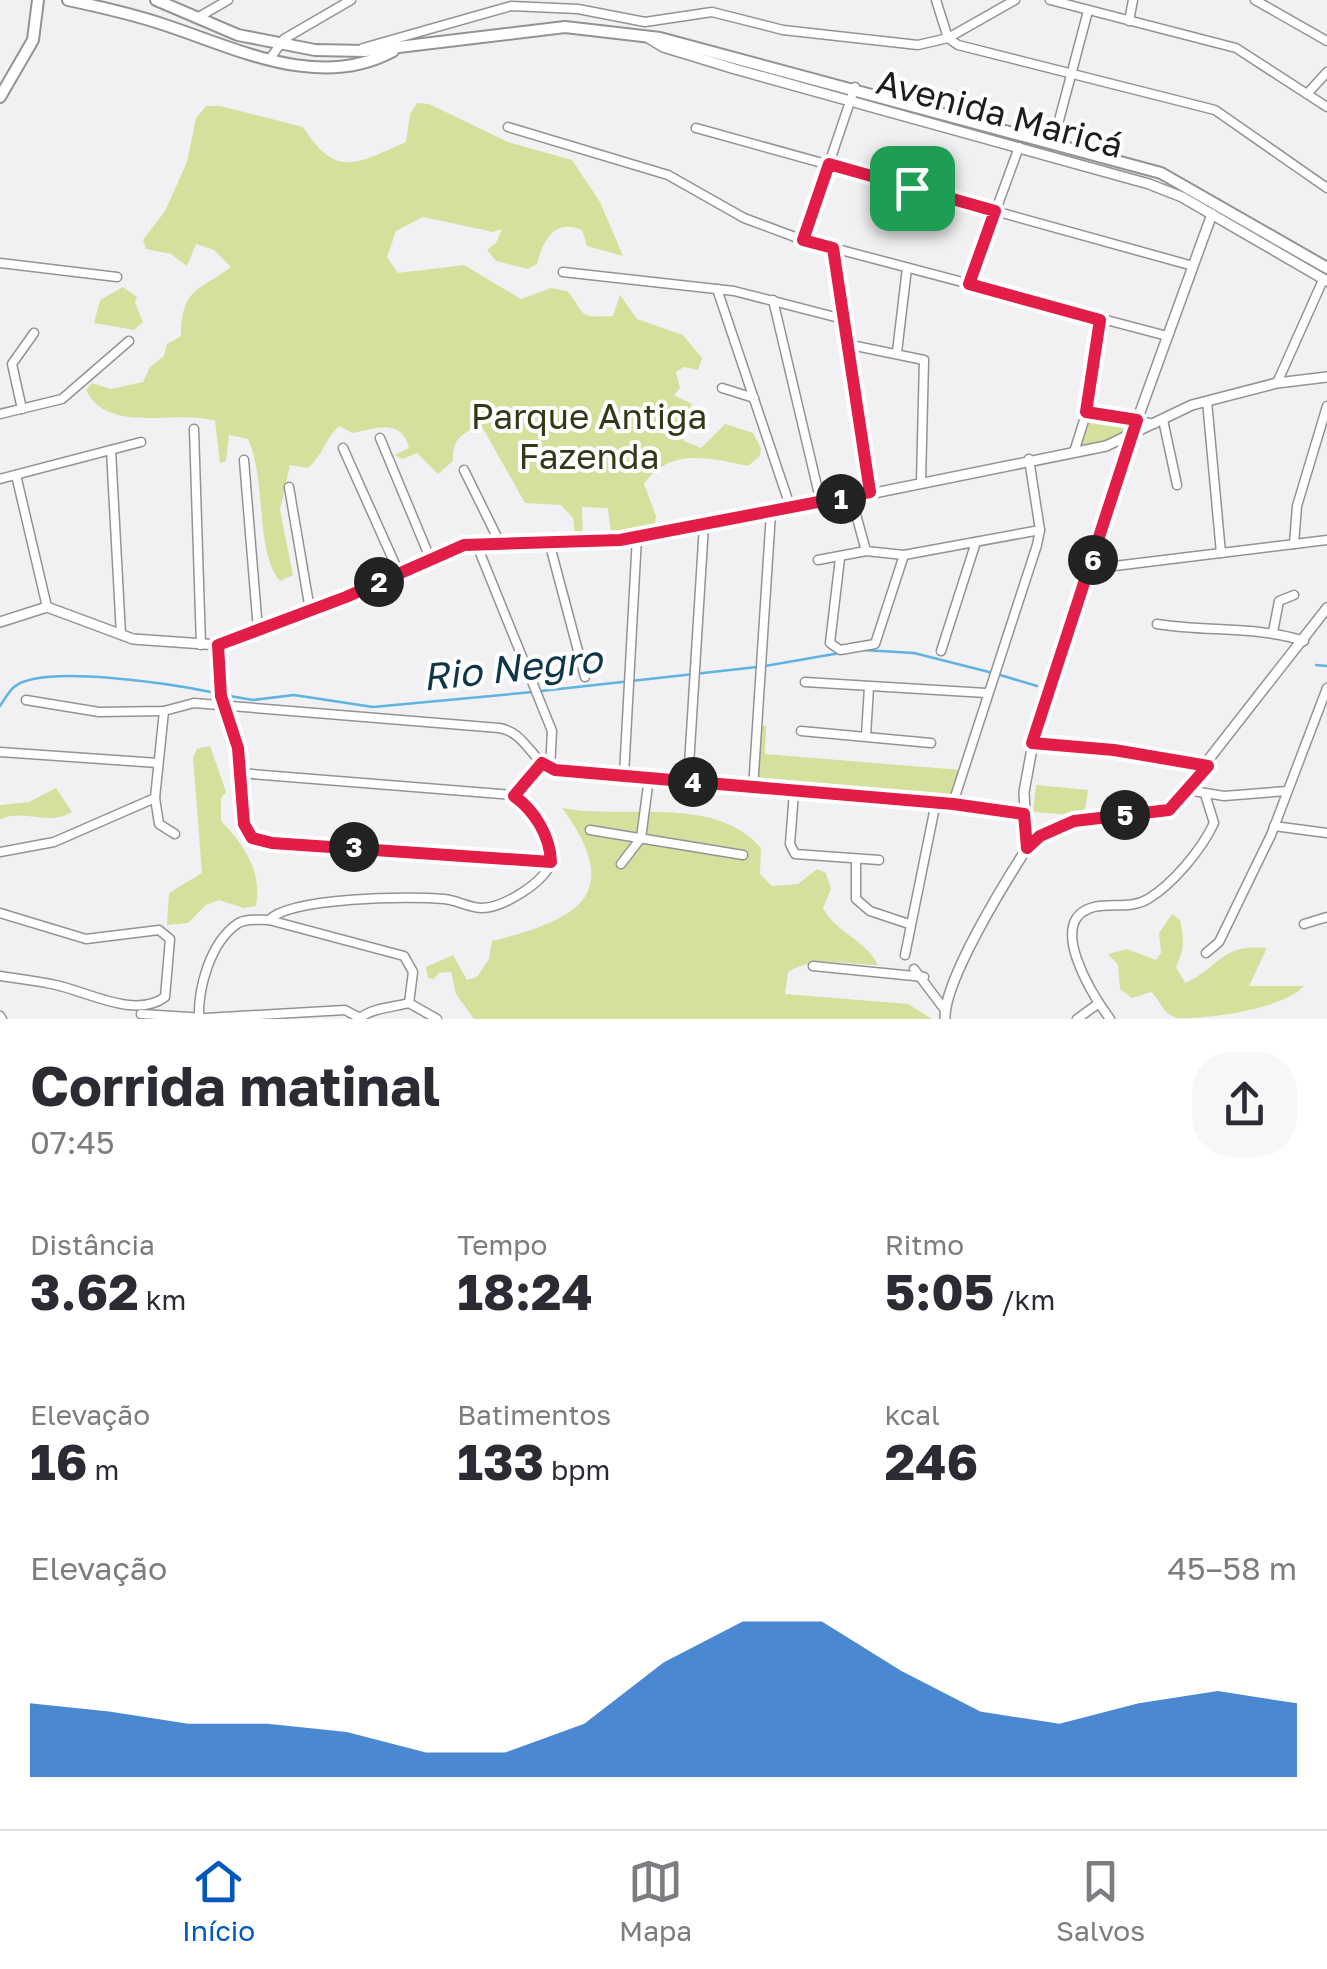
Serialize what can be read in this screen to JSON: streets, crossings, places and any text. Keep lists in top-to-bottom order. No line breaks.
{"streets":{"street":["Avenida Maricá"]},"water":["Rio Negro"],"parks":["Parque Antiga Fazenda"],"page":{"pins":["1","6","2","4","5","3"],"heading":["Corrida matinal","07:45"],"stats":[["Distância","3.62 km"],["Tempo","18:24"],["Ritmo","5:05 /km"],["Elevação","16 m"],["Batimentos","133 bpm"],["kcal","246"]],"chart":["Elevação","45–58 m"],"tabs":["Início","Mapa","Salvos"]}}
